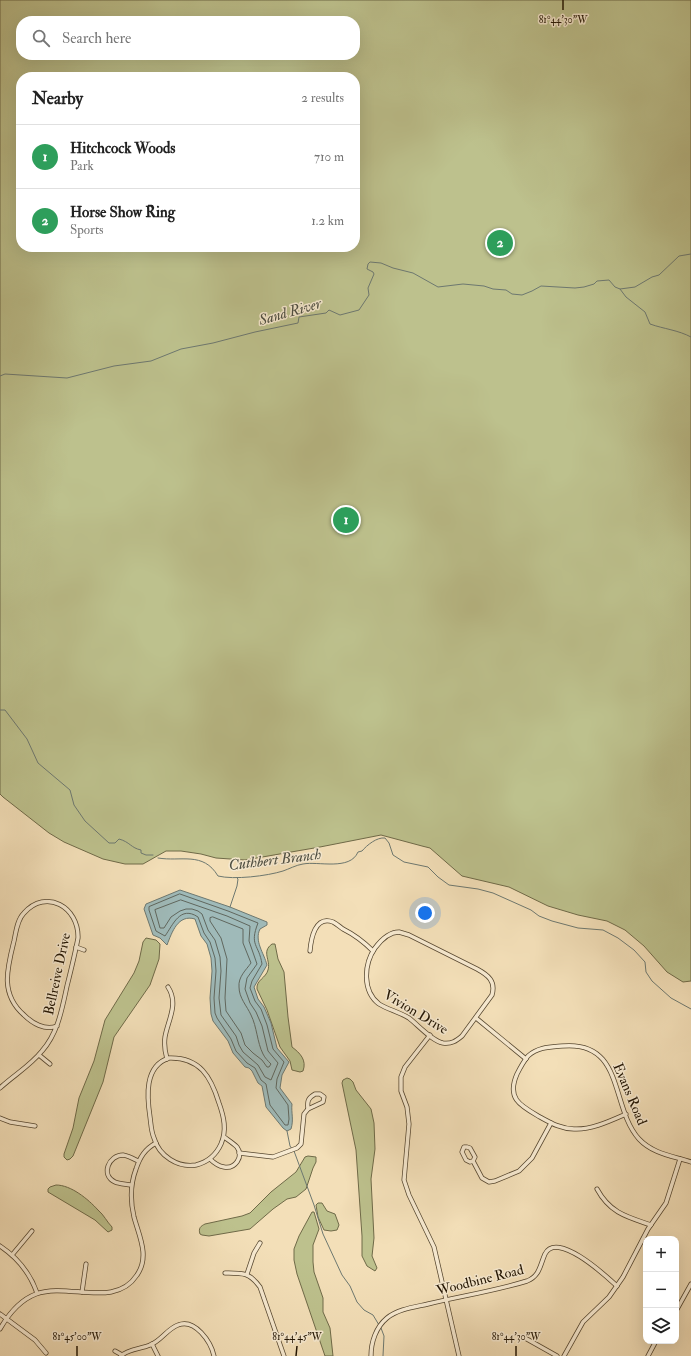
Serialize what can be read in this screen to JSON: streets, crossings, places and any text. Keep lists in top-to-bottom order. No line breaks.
{"streets":{"street":["Bellreive Drive","Vivion Drive","Evans Road","Woodbine Road"]},"water":["Sand River","Cuthbert Branch"],"page":{"search":"Search here","heading":["Nearby","2 results"],"list":[{"mark":"1","name":"Hitchcock Woods","note":"Park","value":"710 m"},{"mark":"2","name":"Horse Show Ring","note":"Sports","value":"1.2 km"}],"pins":["2","1"],"map_buttons":["+","−"]},"coordinates":["81°44'30\"W","81°45'00\"W","81°44'45\"W"]}
